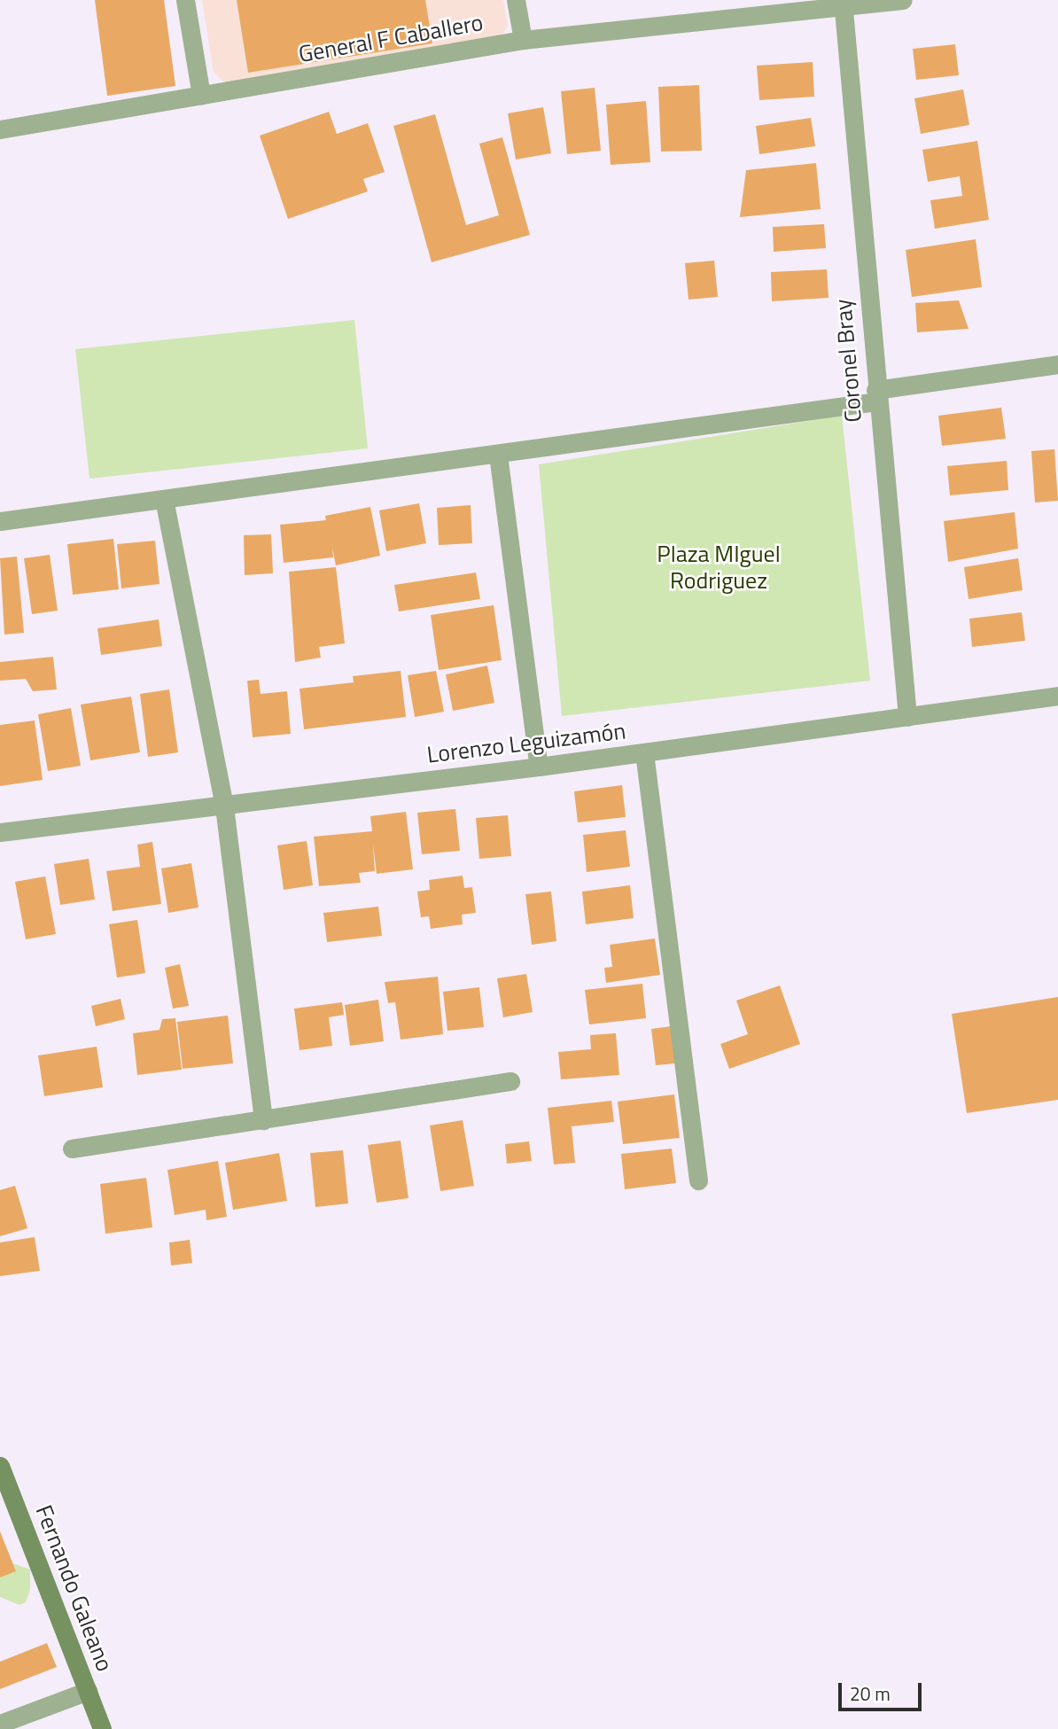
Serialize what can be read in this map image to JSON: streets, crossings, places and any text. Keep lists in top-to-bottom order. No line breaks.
{"streets":{"street":["General F Caballero","Coronel Bray","Lorenzo Leguizamón","Fernando Galeano"]},"crossings":[["General F Caballero","Coronel Bray"],["Coronel Bray","Lorenzo Leguizamón"]],"parks":["Plaza MIguel Rodriguez"],"scale_bar":"20 m"}
